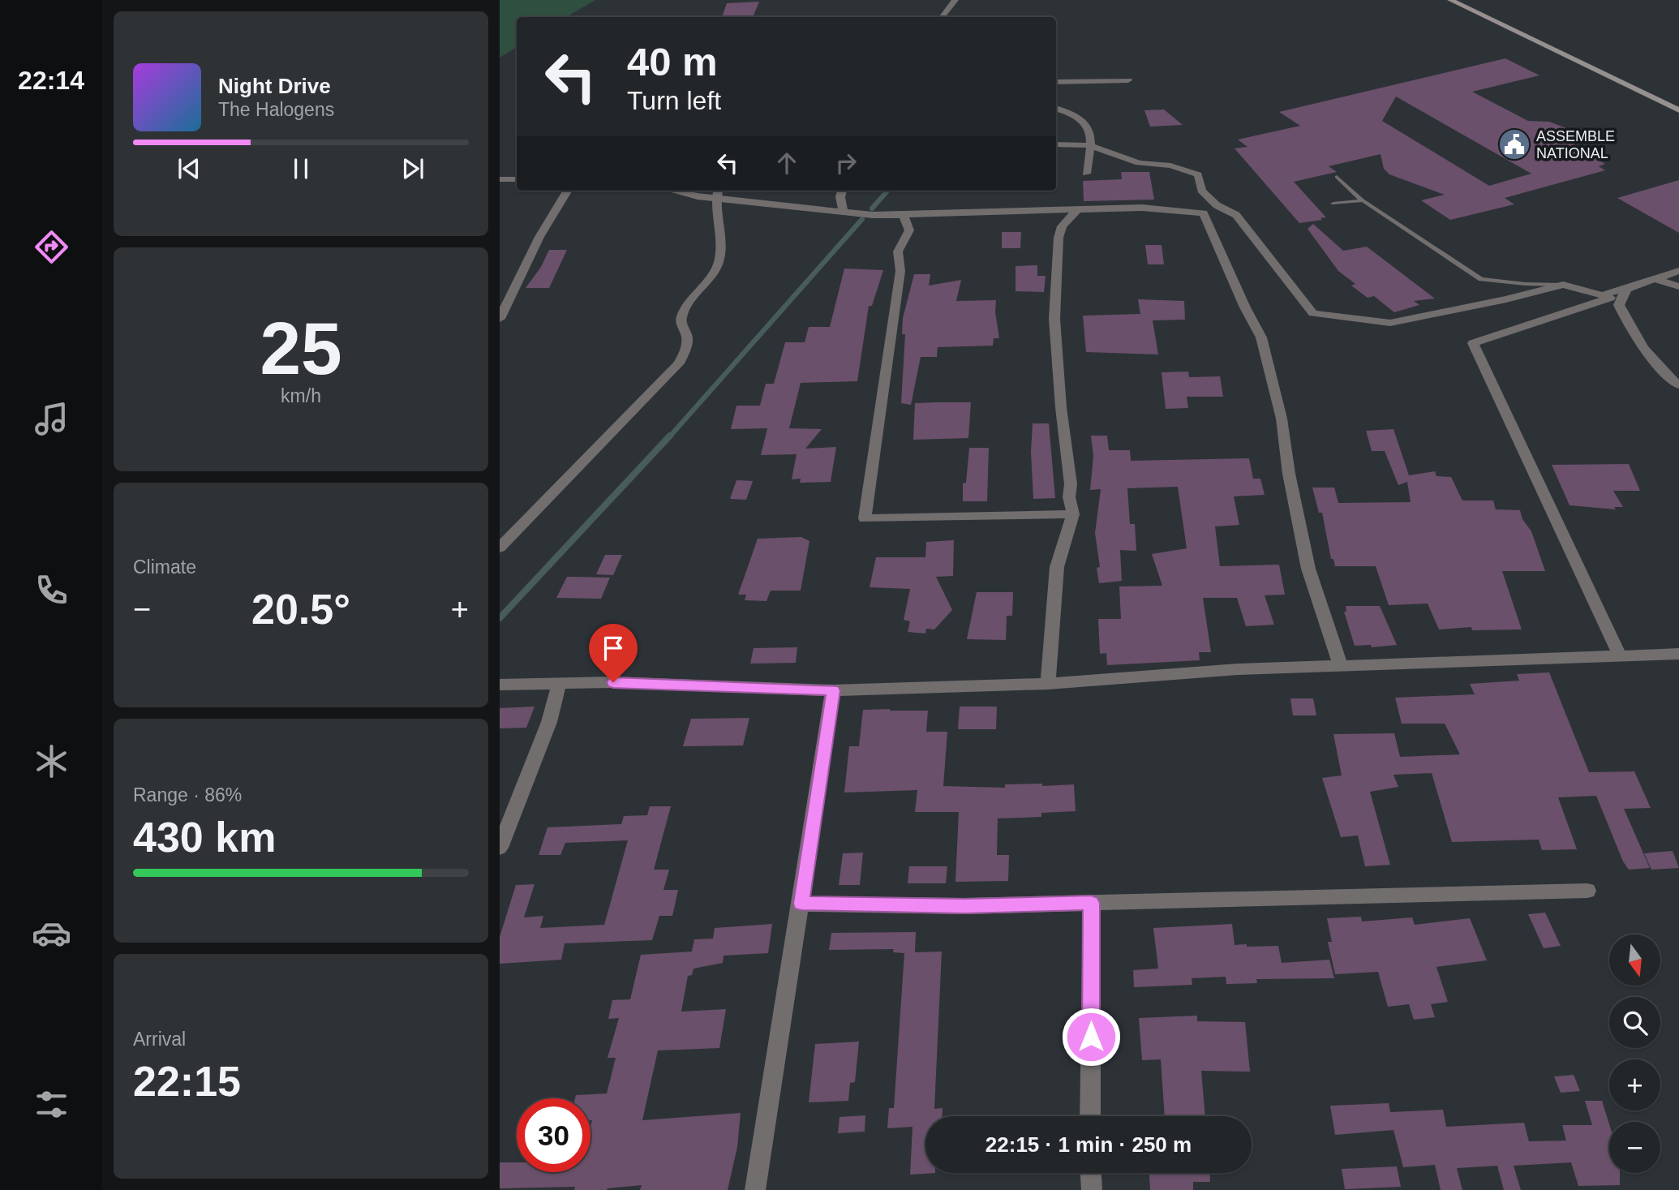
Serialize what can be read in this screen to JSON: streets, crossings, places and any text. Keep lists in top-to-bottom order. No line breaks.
{"places":{"public building":["ASSEMBLE NATIONAL"]},"north":"bottom","page":{"tabs":"22:14","turn":["40 m","Turn left"],"song":["Night Drive","The Halogens"],"tile":[["25","km/h"],"Climate",["Range · 86%","430 km"],["Arrival","22:15"]],"heat":["−","20.5°","+"],"map_buttons":["+","−"],"limit":"30","trip":"22:15 · 1 min · 250 m"}}
